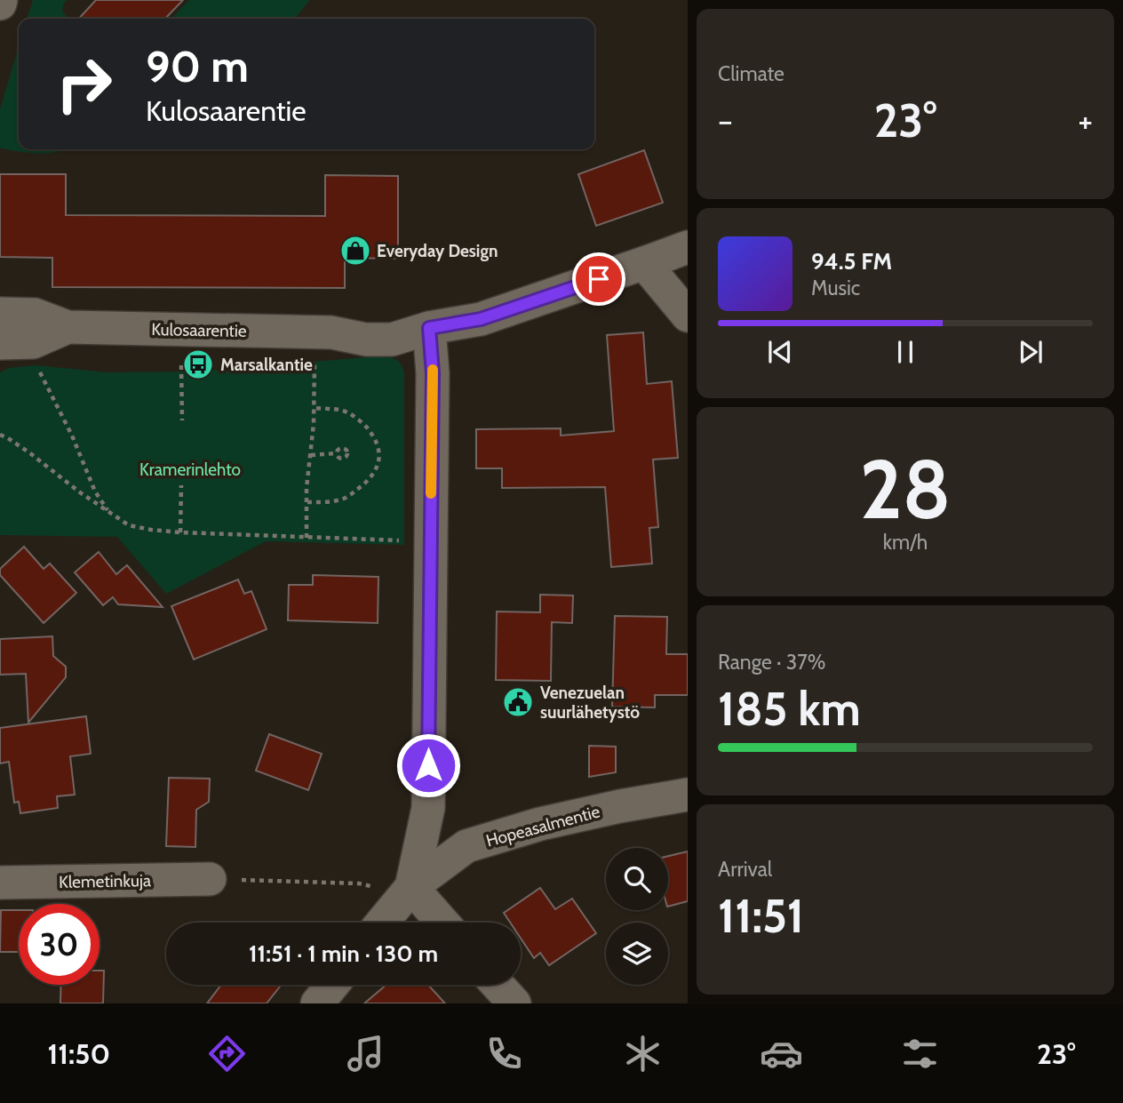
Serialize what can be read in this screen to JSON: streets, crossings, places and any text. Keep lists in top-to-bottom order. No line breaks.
{"streets":{"street":["Kulosaarentie","Hopeasalmentie","Klemetinkuja"]},"parks":["Kramerinlehto"],"places":{"shop":["Everyday Design"],"bus stop":["Marsalkantie"],"public building":["Venezuelan suurlähetystö"]},"page":{"tile":["Climate",["28","km/h"],["Range · 37%","185 km"],["Arrival","11:51"]],"turn":["90 m","Kulosaarentie"],"heat":["−","23°","+"],"song":["94.5 FM","Music"],"limit":"30","trip":"11:51 · 1 min · 130 m","tabs":["11:50","23°"]}}
